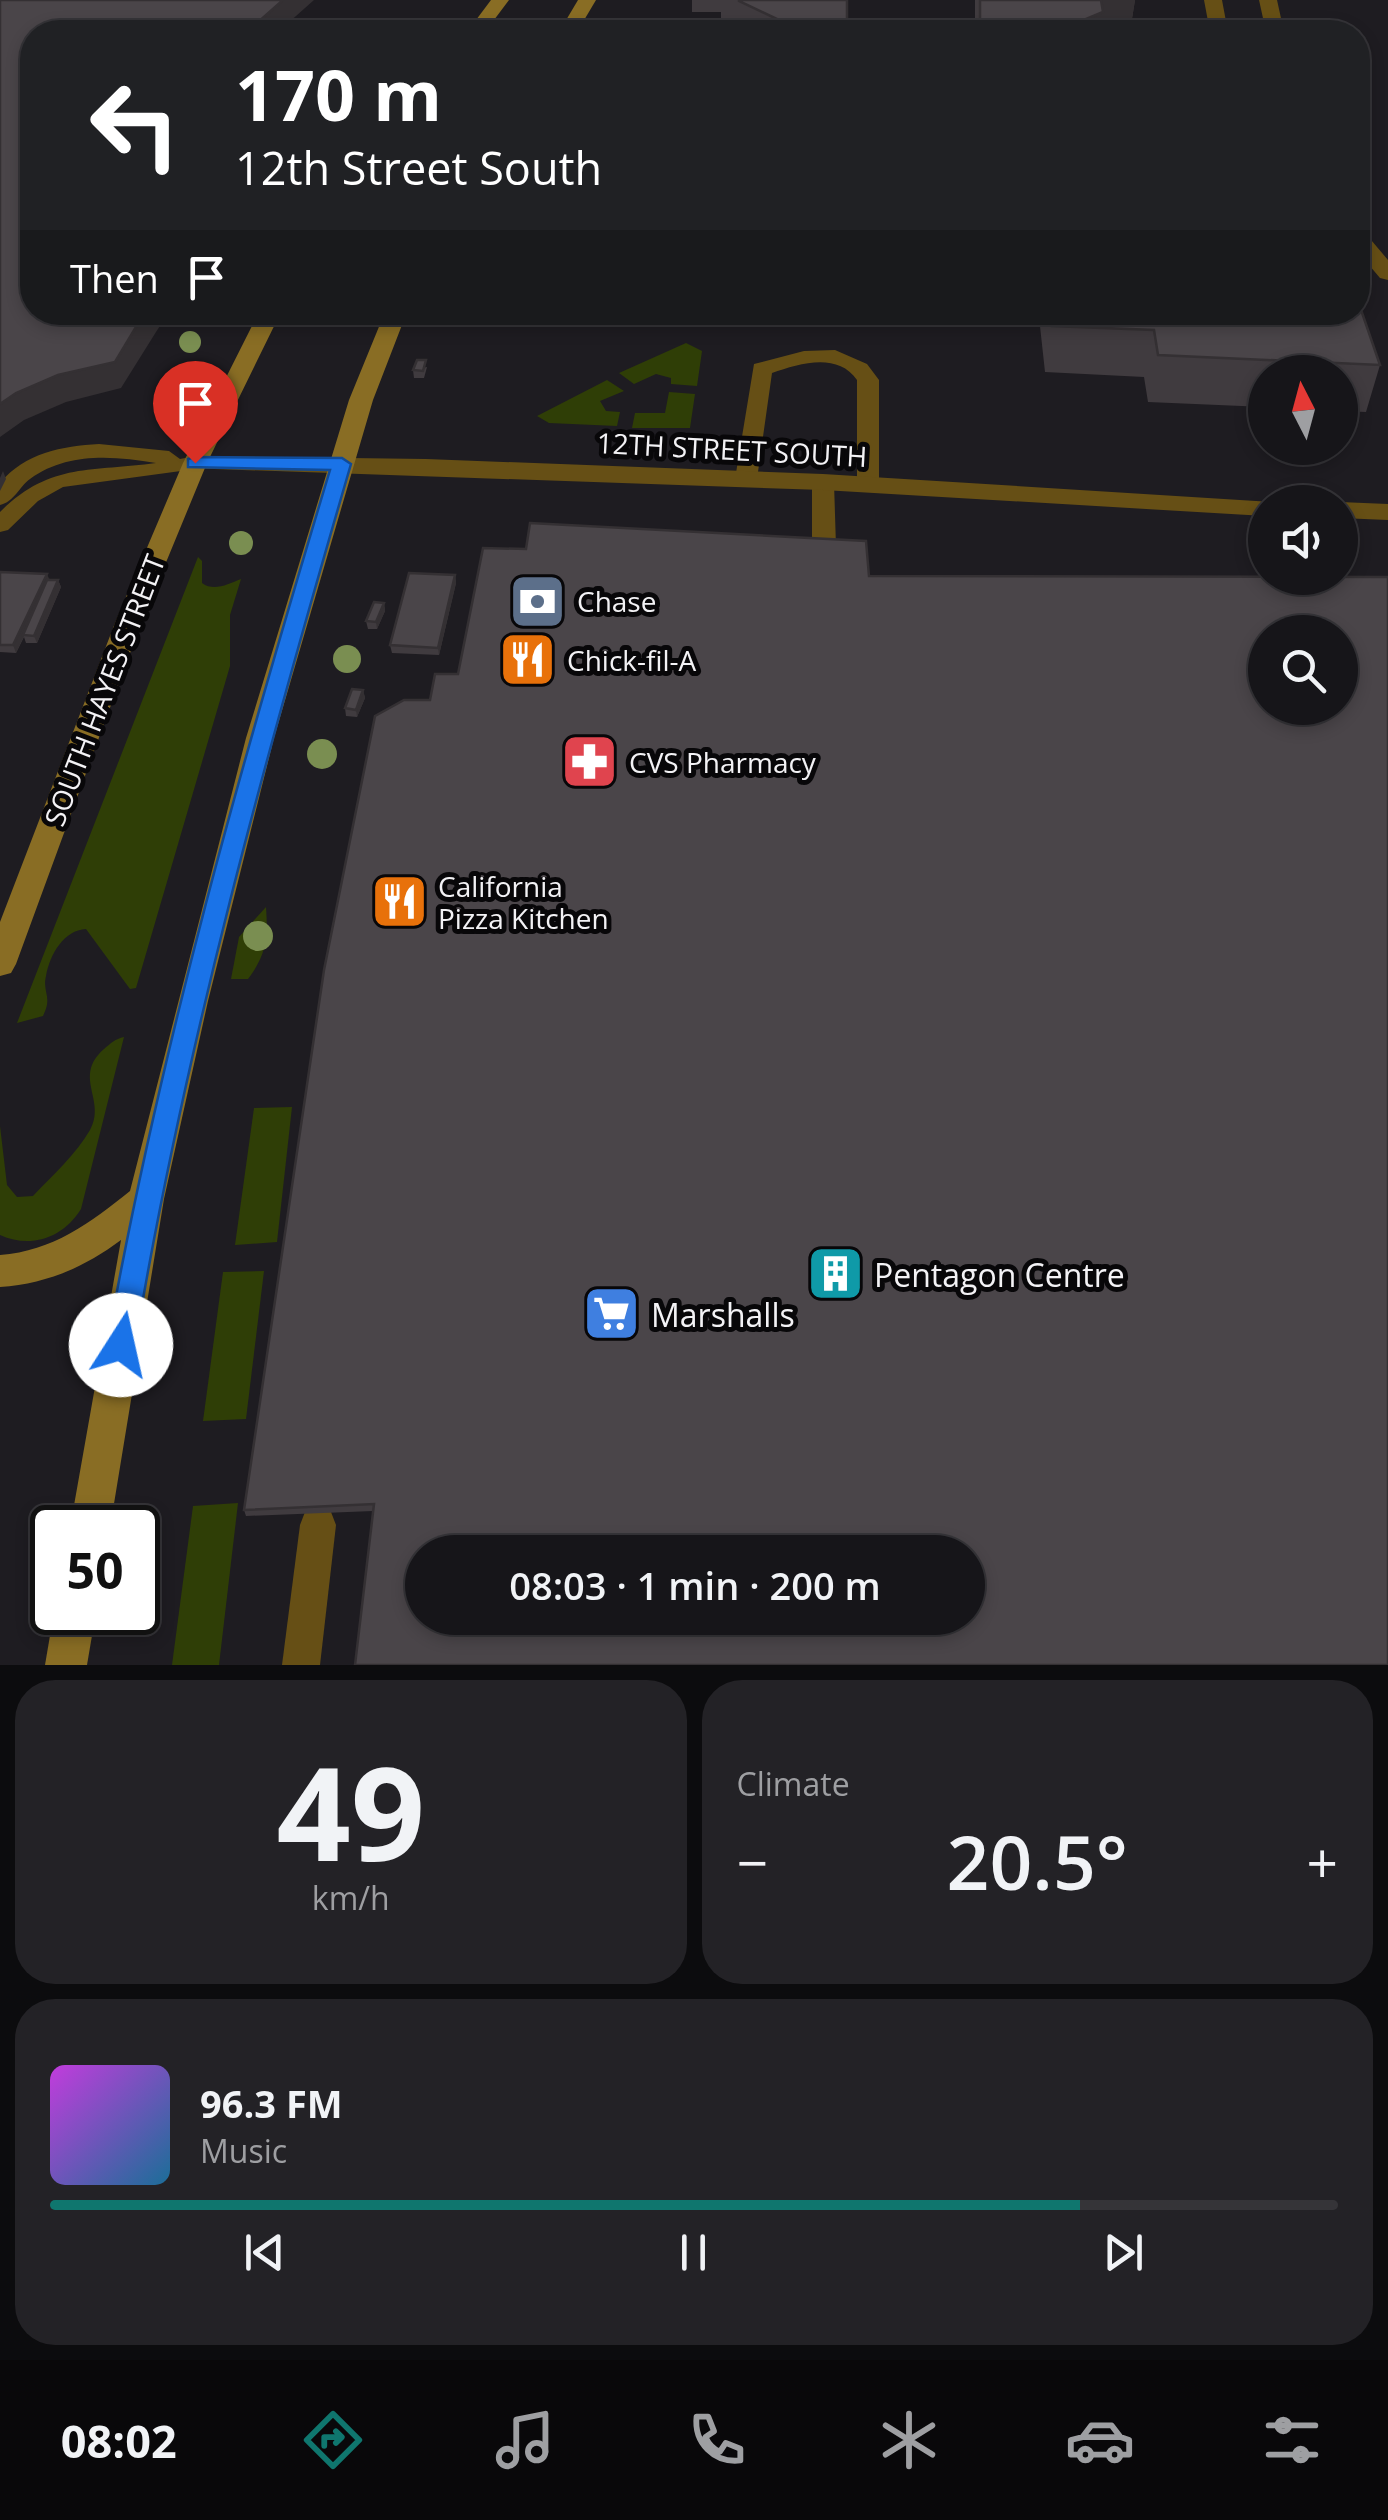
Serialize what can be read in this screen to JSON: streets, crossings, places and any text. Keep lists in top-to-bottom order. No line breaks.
{"streets":{"main road":["SOUTH HAYES STREET"],"street":["12TH STREET SOUTH"]},"crossings":[["12TH STREET SOUTH","SOUTH HAYES STREET"]],"places":{"bank":["Chase"],"restaurant":["Chick-fil-A","California Pizza Kitchen"],"pharmacy":["CVS Pharmacy"],"building":["Pentagon Centre"],"supermarket":["Marshalls"]},"north":"top","page":{"turn":["170 m","12th Street South"],"then":"Then","limit":"50","trip":"08:03 · 1 min · 200 m","tile":[["49","km/h"],"Climate"],"heat":["−","20.5°","+"],"song":["96.3 FM","Music"],"tabs":"08:02"}}
